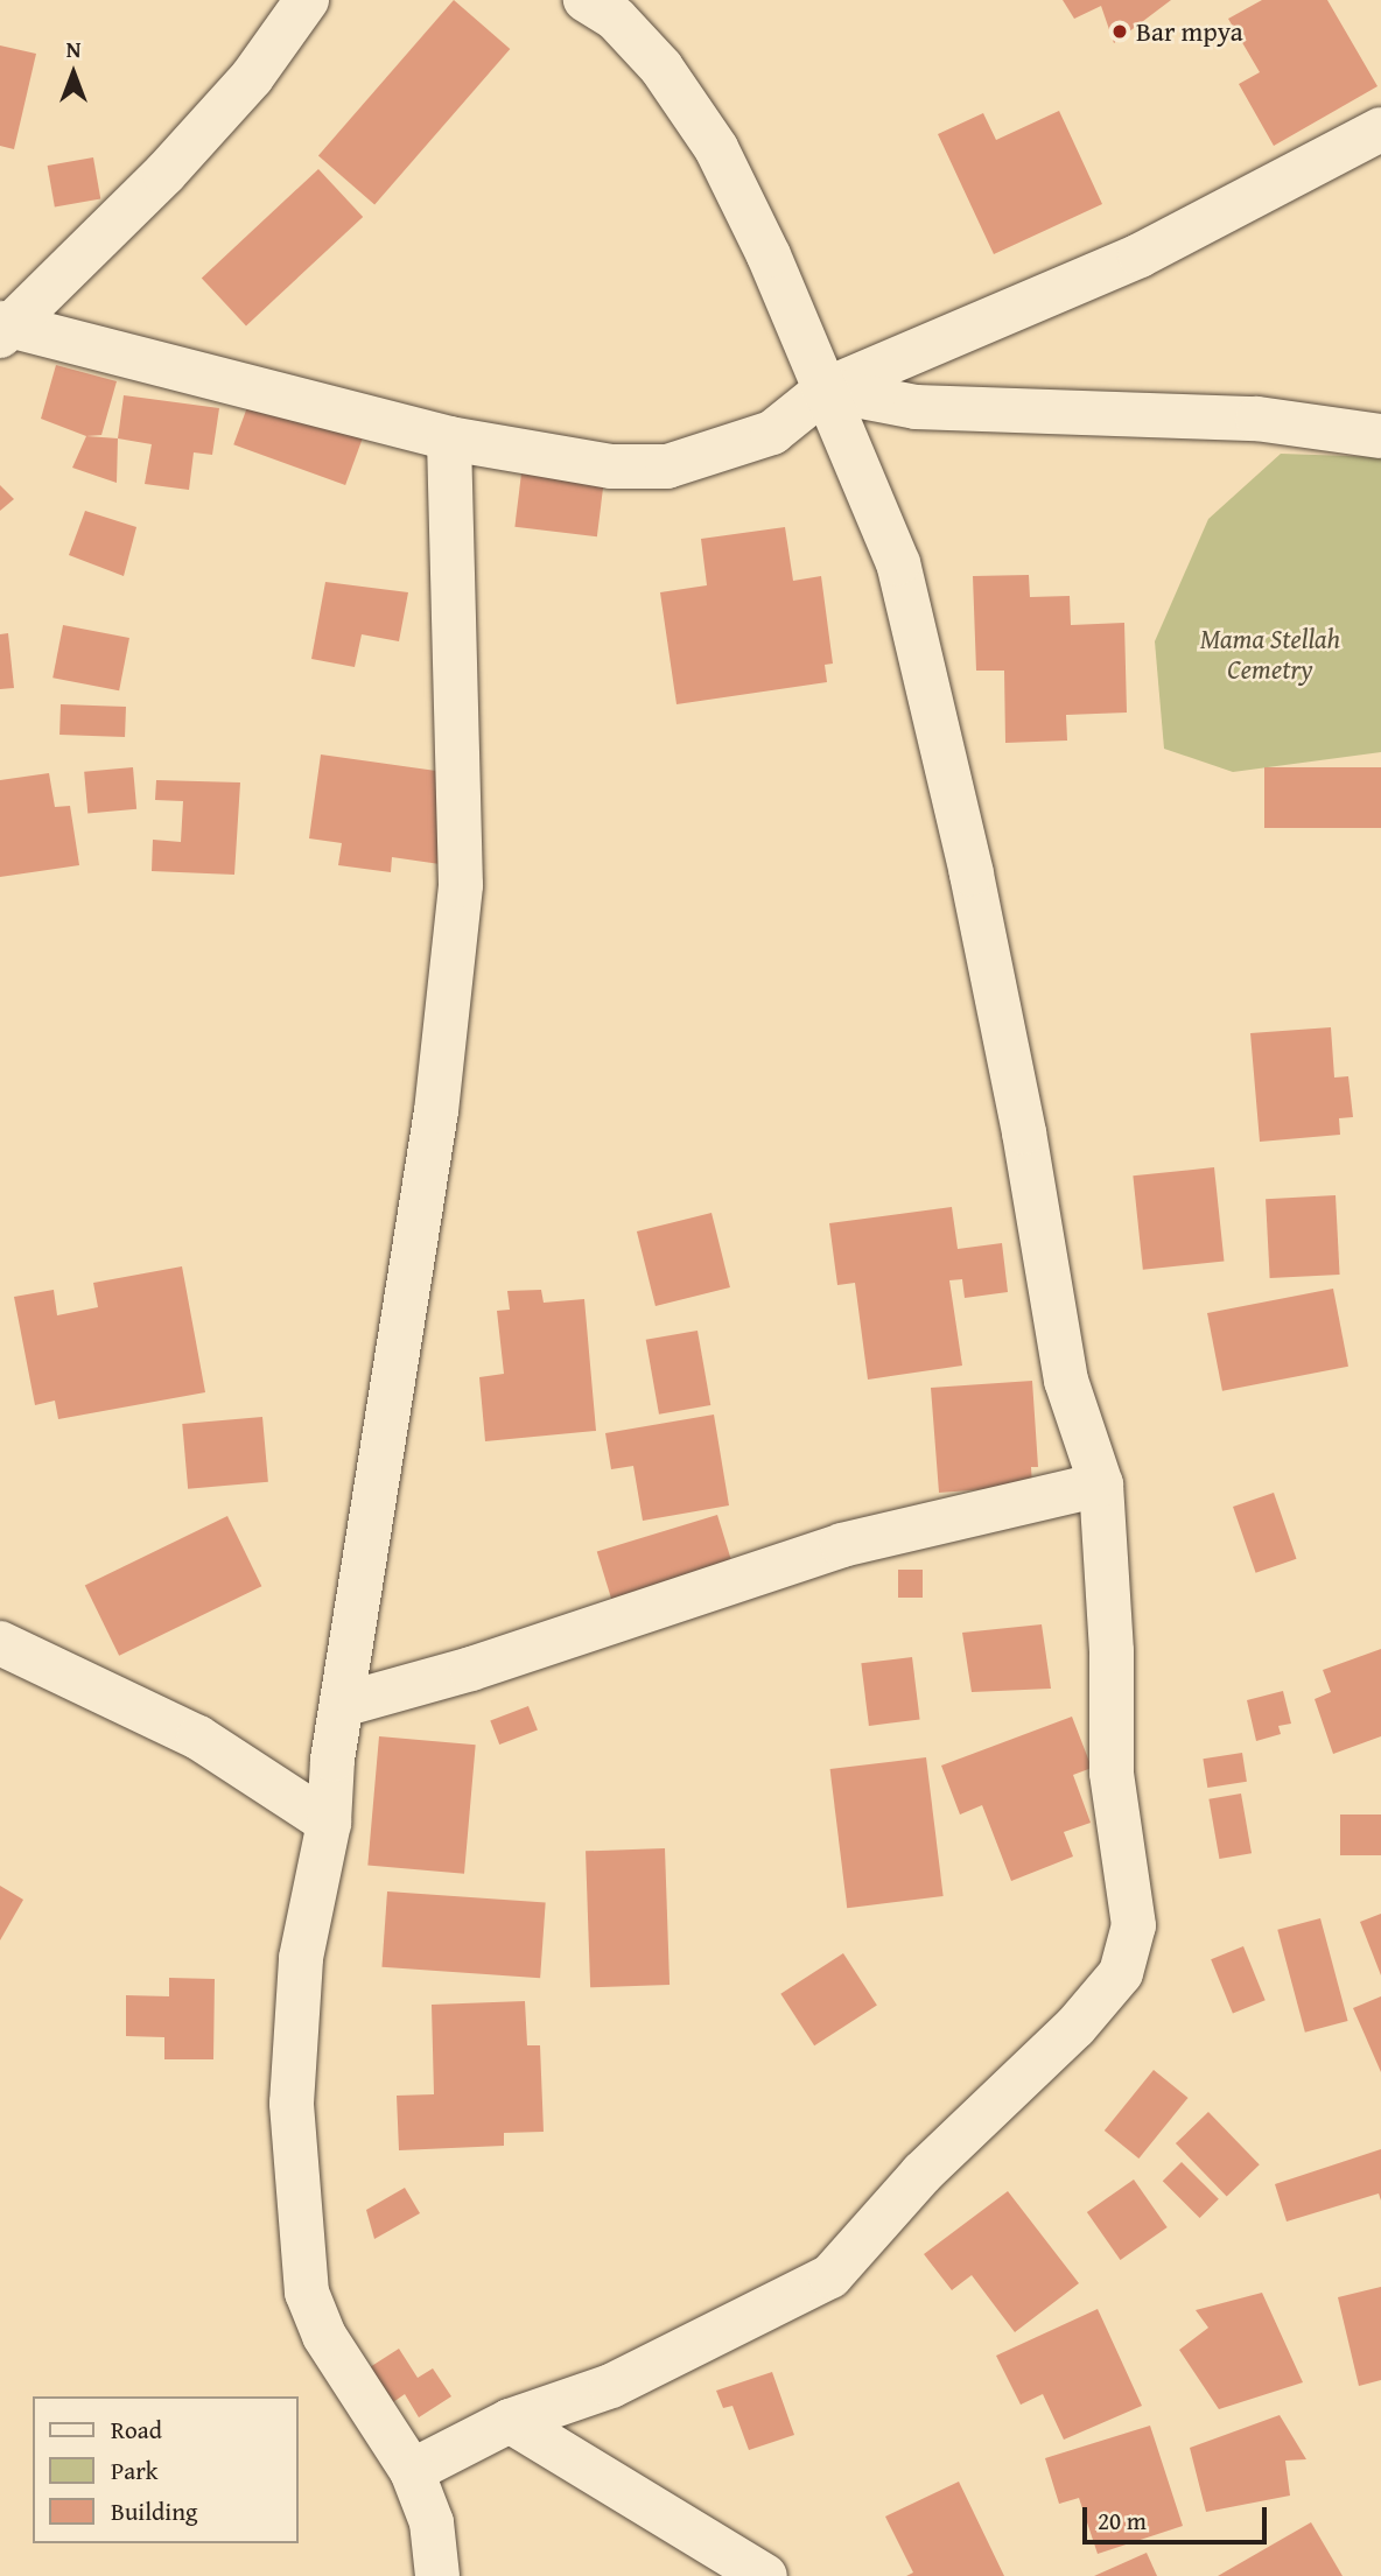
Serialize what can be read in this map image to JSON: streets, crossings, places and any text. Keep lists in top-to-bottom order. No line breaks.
{"parks":["Mama Stellah Cemetry"],"places":["Bar mpya"],"legend":["Road","Park","Building"],"scale_bar":"20 m","north":"top"}
